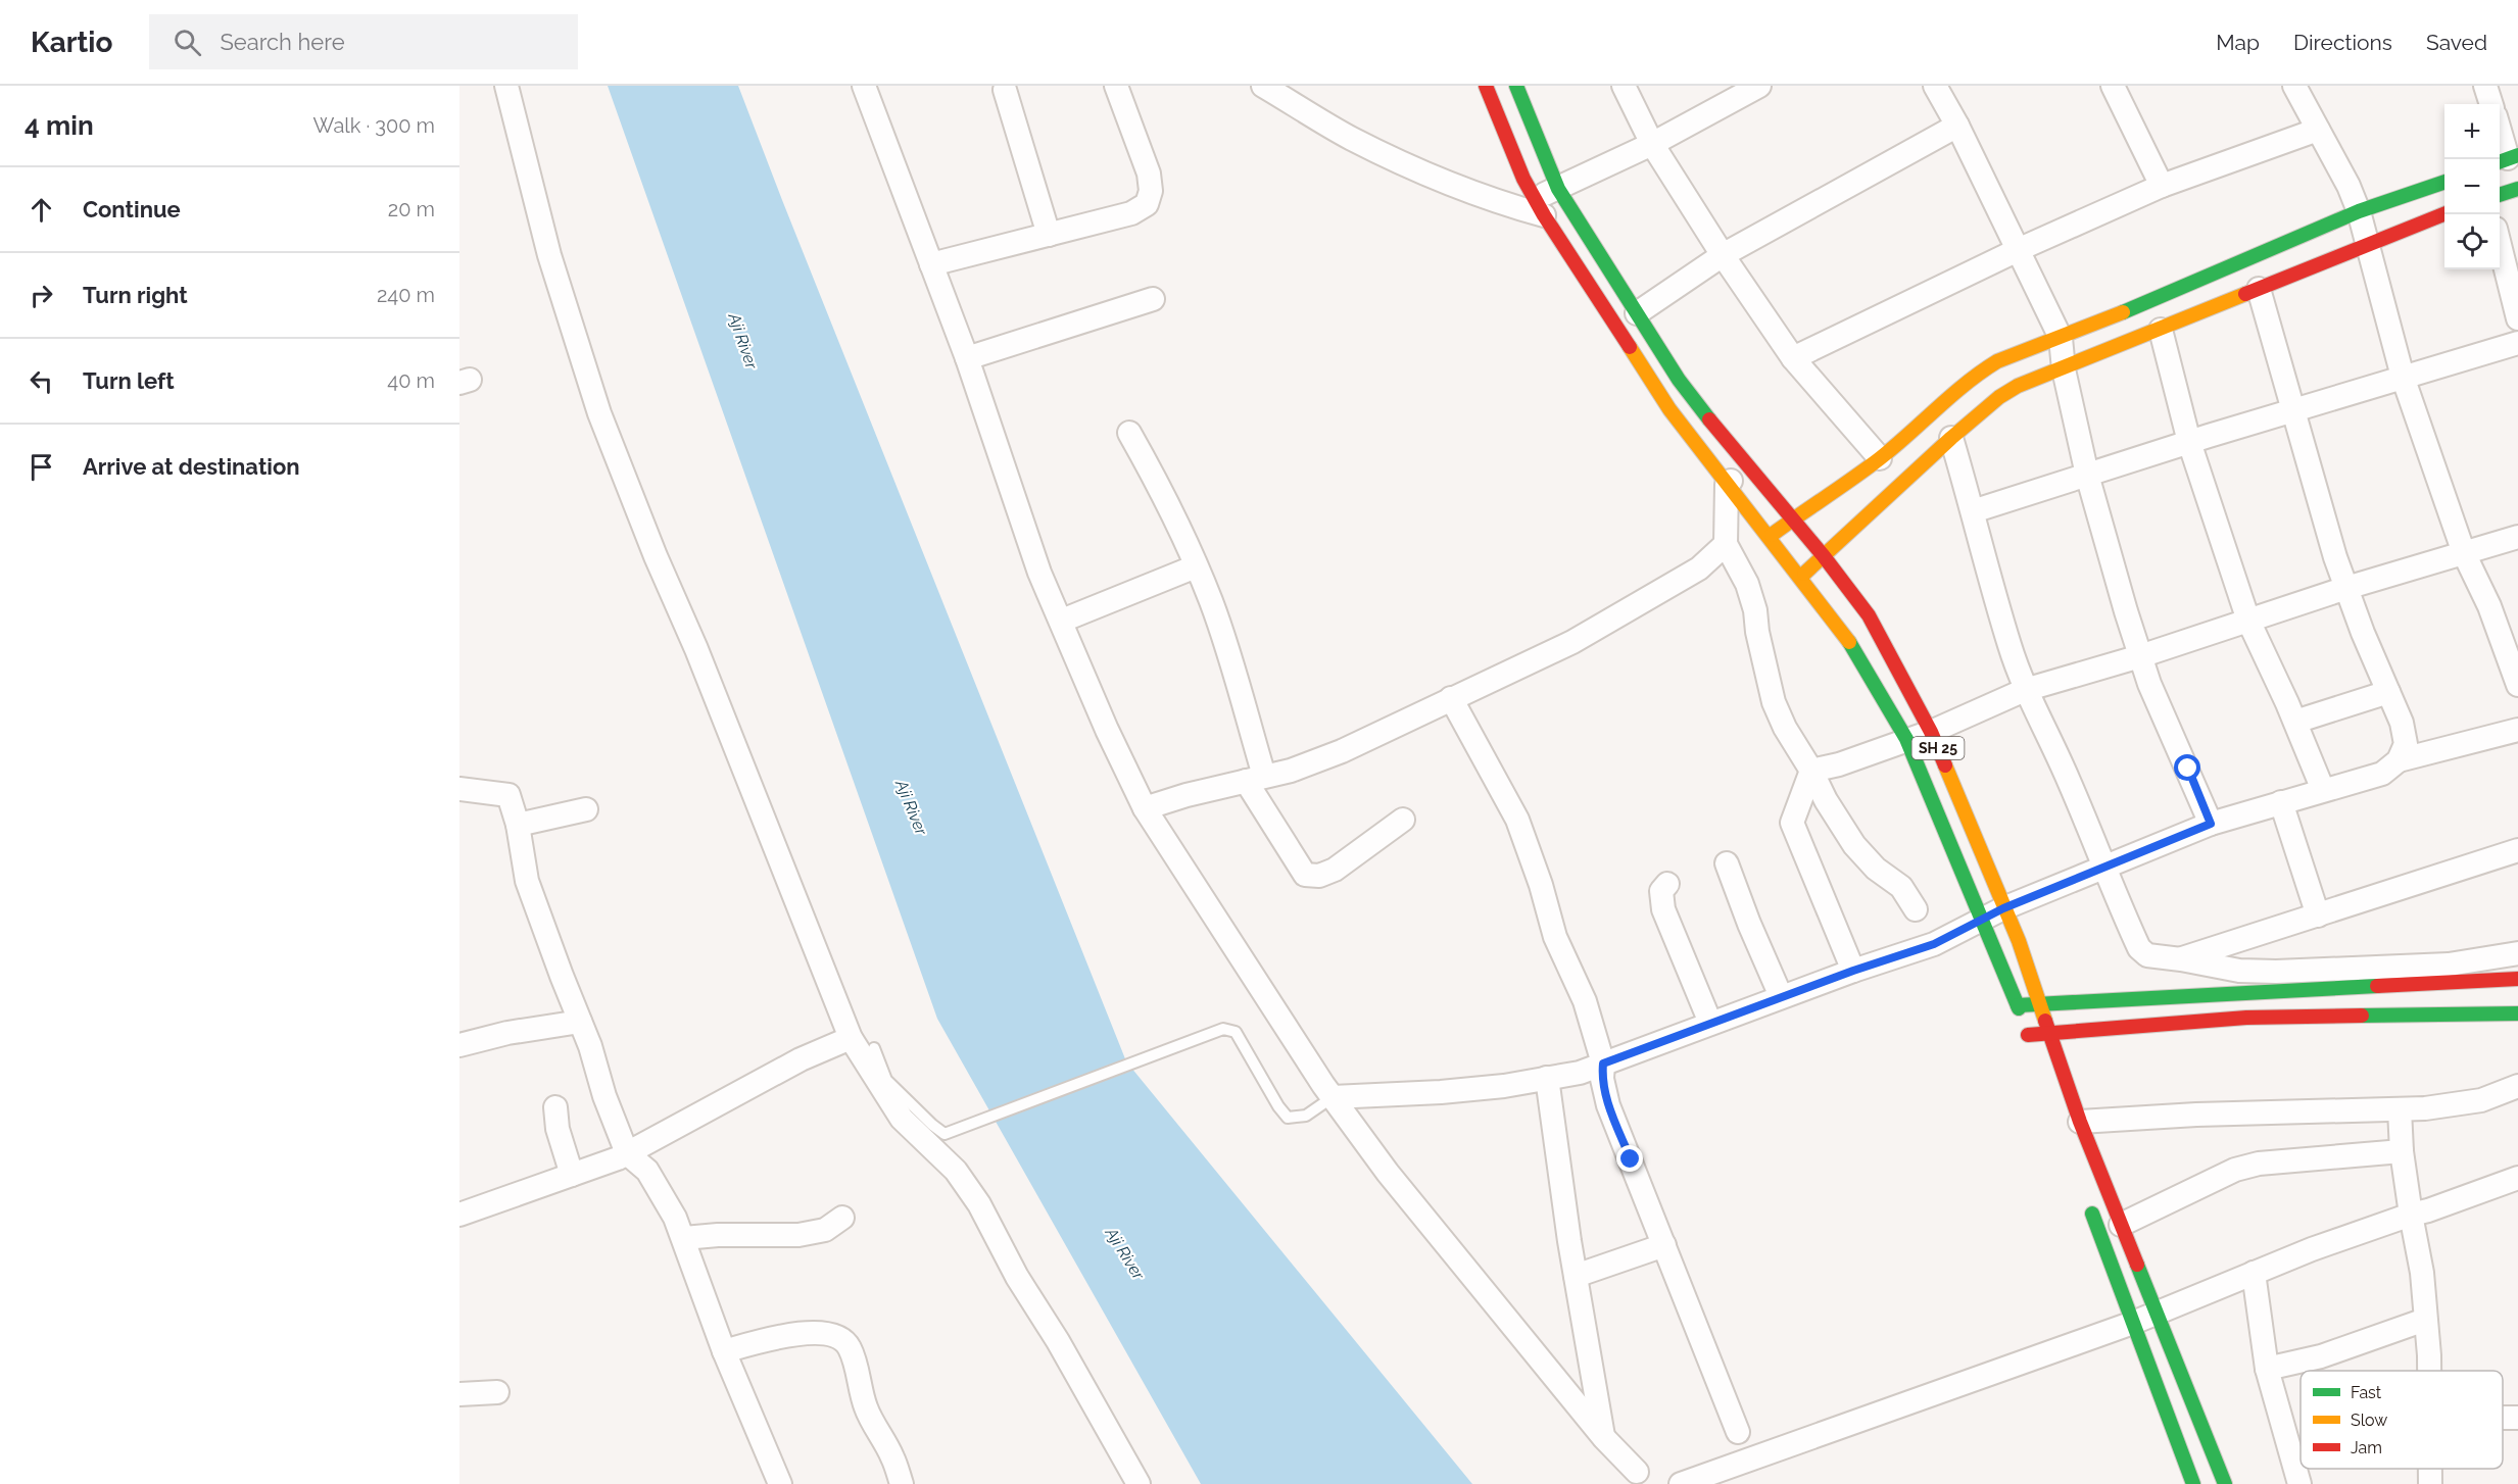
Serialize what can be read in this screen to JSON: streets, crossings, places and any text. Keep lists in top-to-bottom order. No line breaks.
{"streets":{"main road":["SH 25"]},"water":["Aji River"],"legend":["Fast","Slow","Jam"],"page":{"header":"Kartio","search":"Search here","nav":["Map","Directions","Saved"],"heading":["4 min","Walk · 300 m"],"map_buttons":["+","−"],"list":[["Continue","20 m"],["Turn right","240 m"],["Turn left","40 m"],"Arrive at destination"]}}
